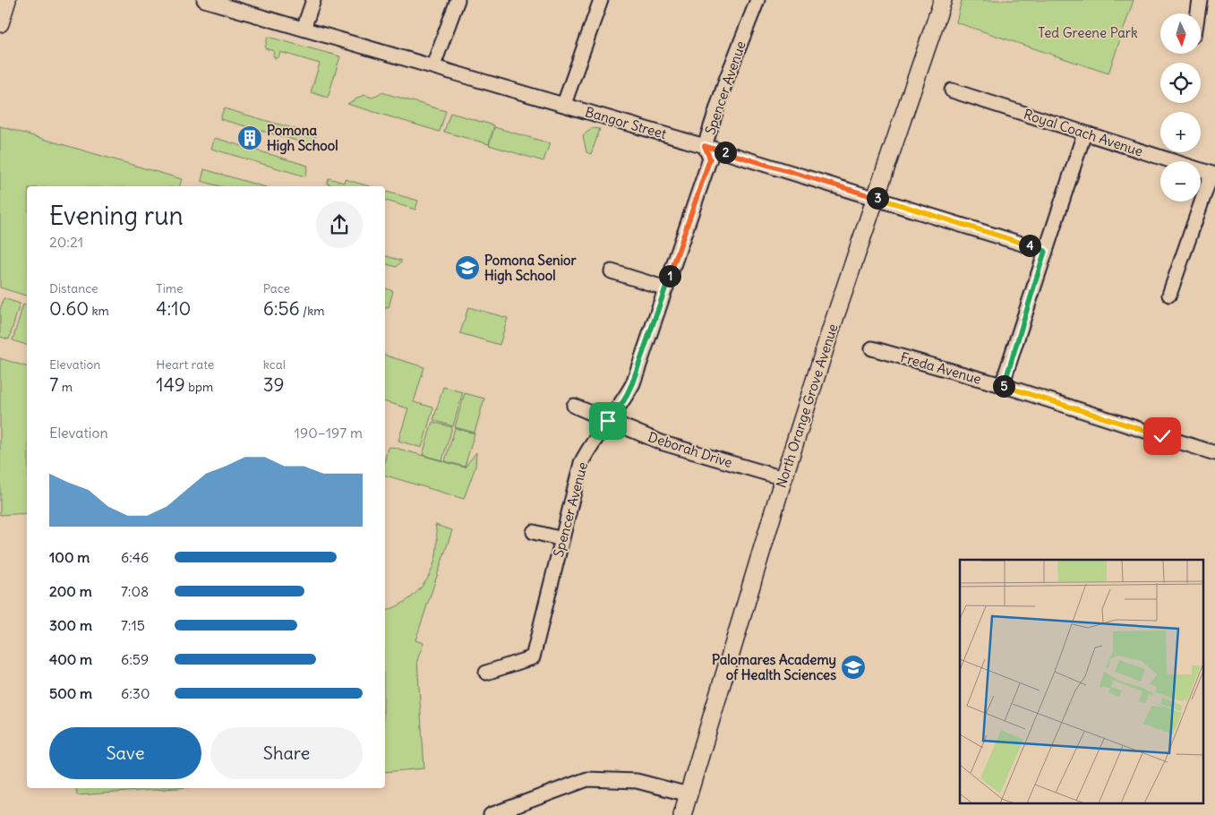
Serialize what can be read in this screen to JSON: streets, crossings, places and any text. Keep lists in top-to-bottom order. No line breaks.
{"streets":{"main road":["North Orange Grove Avenue"],"street":["Spencer Avenue","Bangor Street","Royal Coach Avenue","Freda Avenue","Deborah Drive"]},"crossings":[["Spencer Avenue","Bangor Street"],["Spencer Avenue","Deborah Drive"],["Bangor Street","North Orange Grove Avenue"],["North Orange Grove Avenue","Deborah Drive"]],"parks":["Ted Greene Park"],"places":{"building":["Pomona High School"],"school or university":["Pomona Senior High School","Palomares Academy of Health Sciences"]},"north":"bottom","page":{"map_buttons":["+","−"],"pins":["2","3","4","1","5"],"heading":["Evening run","20:21"],"stats":[["Distance","0.60 km"],["Time","4:10"],["Pace","6:56 /km"],["Elevation","7 m"],["Heart rate","149 bpm"],["kcal","39"]],"chart":["Elevation","190–197 m"],"list":[{"name":"100 m","note":"6:46"},{"name":"200 m","note":"7:08"},{"name":"300 m","note":"7:15"},{"name":"400 m","note":"6:59"},{"name":"500 m","note":"6:30"}],"buttons":["Save","Share"]}}
